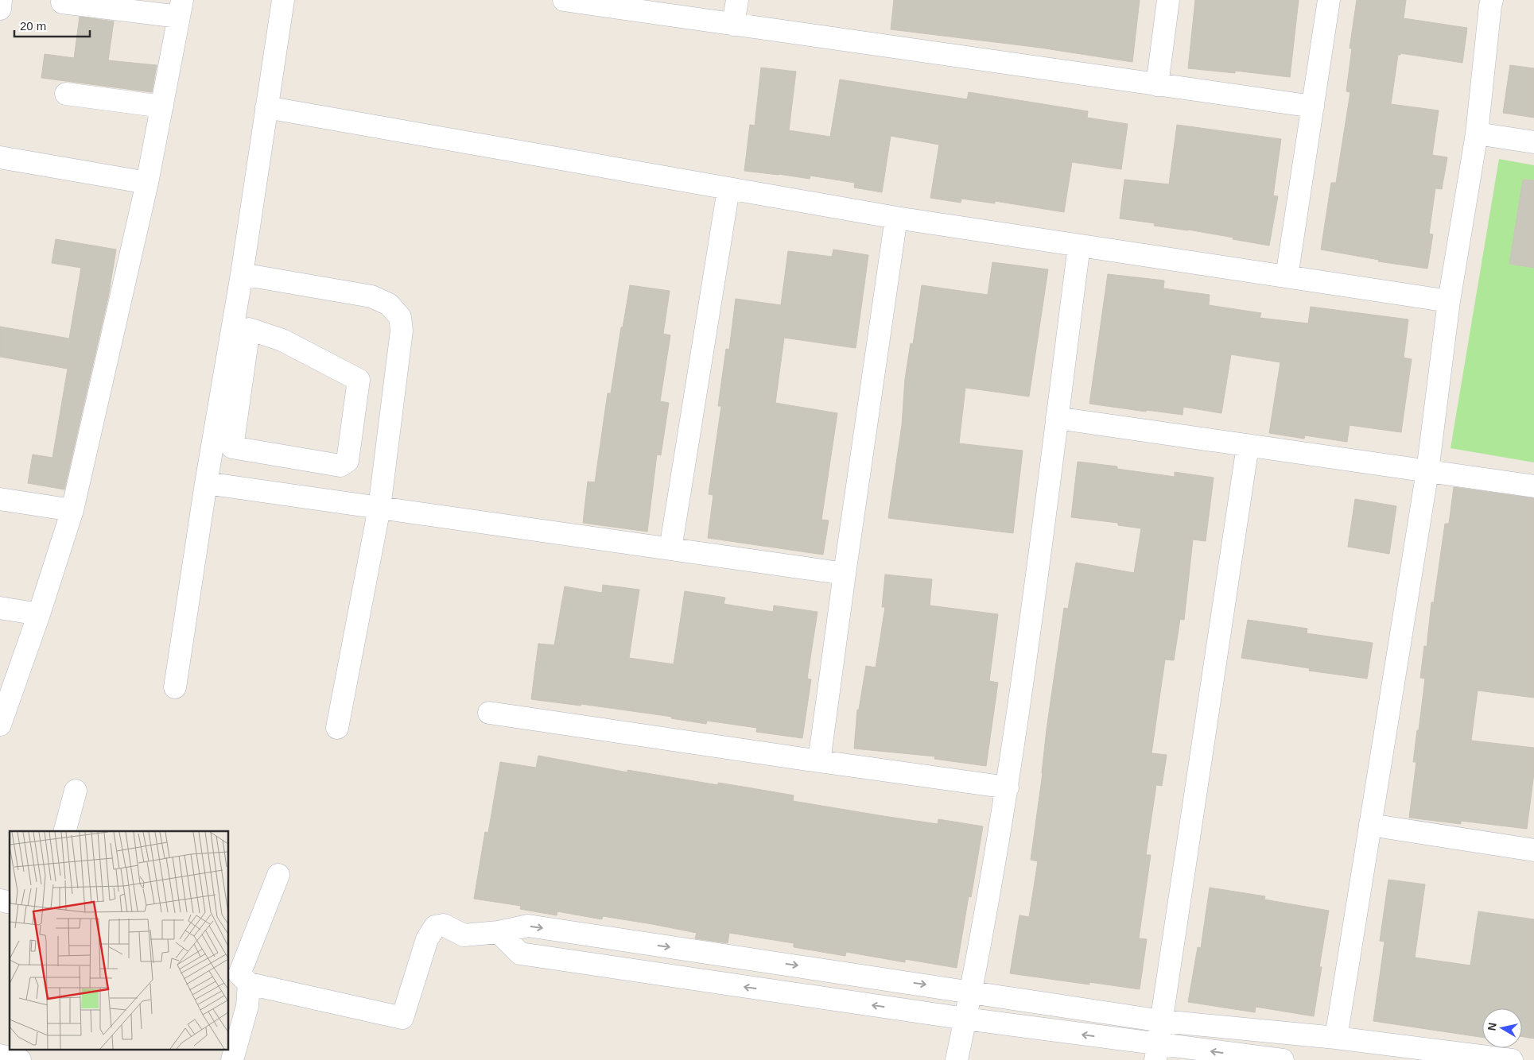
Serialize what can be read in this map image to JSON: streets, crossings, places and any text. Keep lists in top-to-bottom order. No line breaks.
{"scale_bar":"20 m","north":"left"}
